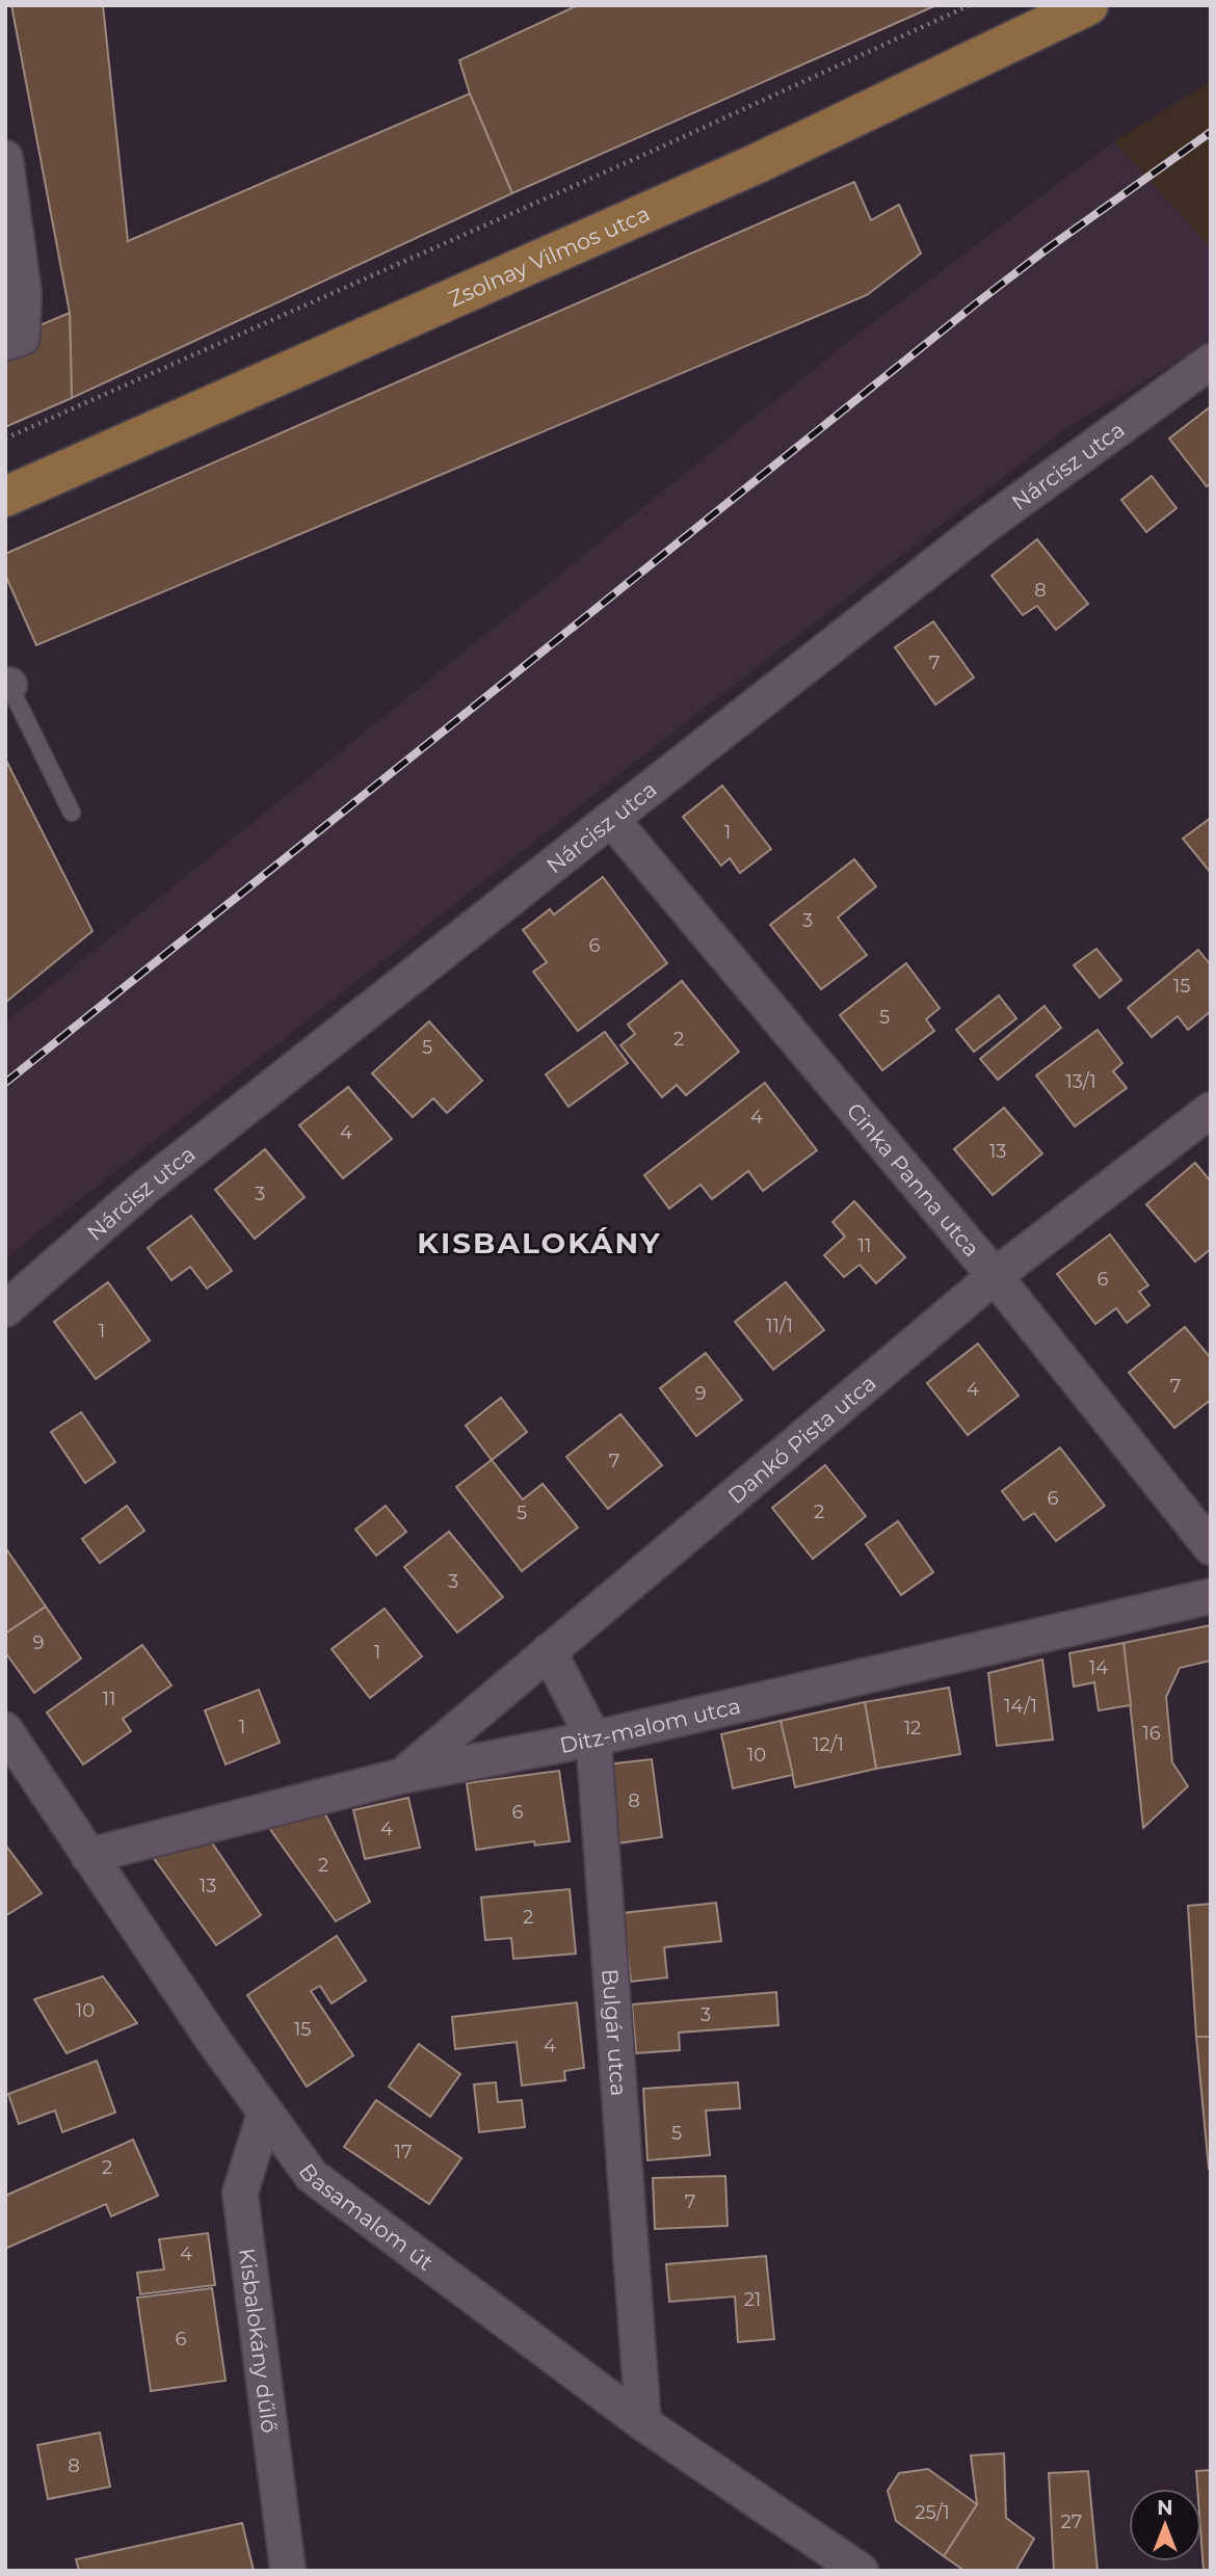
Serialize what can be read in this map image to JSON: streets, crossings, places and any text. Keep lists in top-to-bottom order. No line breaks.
{"streets":{"main road":["Zsolnay Vilmos utca"],"street":["Nárcisz utca","Cinka Panna utca","Dankó Pista utca","Ditz-malom utca","Bulgár utca","Basamalom út","Kisbalokány dűlő"]},"crossings":[["Nárcisz utca","Cinka Panna utca"],["Cinka Panna utca","Dankó Pista utca"],["Dankó Pista utca","Ditz-malom utca"],["Dankó Pista utca","Bulgár utca"],["Ditz-malom utca","Bulgár utca"],["Ditz-malom utca","Basamalom út"],["Bulgár utca","Basamalom út"],["Basamalom út","Kisbalokány dűlő"]],"districts":["KISBALOKÁNY"],"house_numbers":["8","7","1","3","6","15","5","2","5","13/1","4","4","13","3","11","6","11/1","1","7","4","9","7","6","2","5","3","9","1","14","11","14/1","1","12","16","12/1","10","8","6","4","2","13","2","10","3","15","4","5","17","2","7","4","21","6","8","25/1","27"],"north":"top"}
